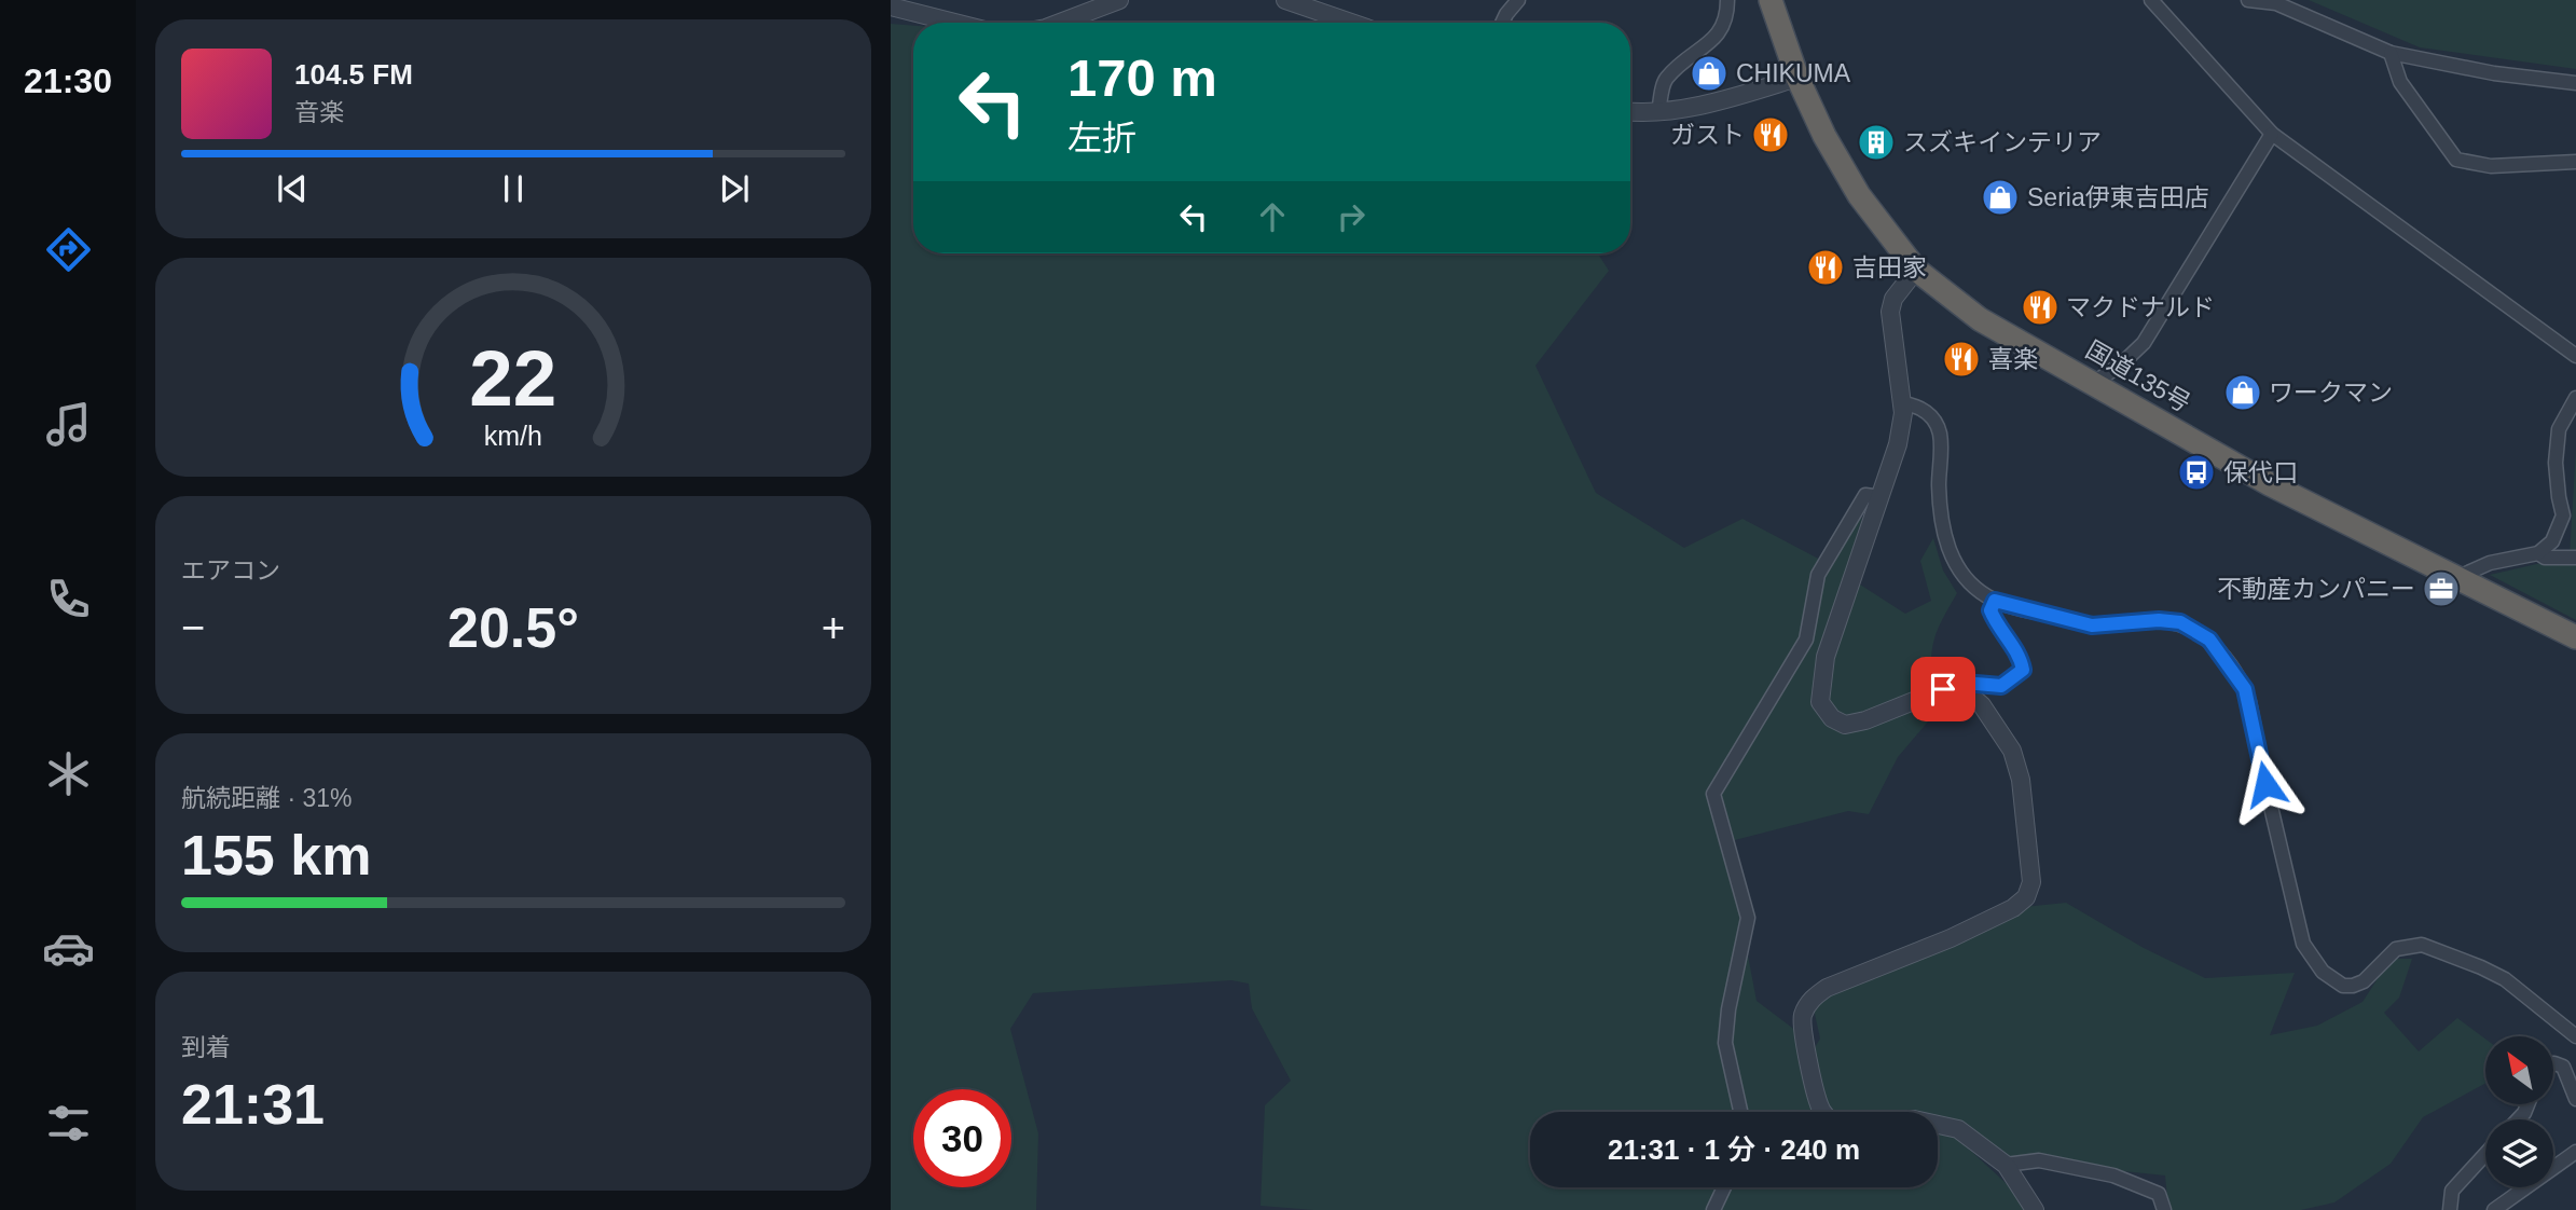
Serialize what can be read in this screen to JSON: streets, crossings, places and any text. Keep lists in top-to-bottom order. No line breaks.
{"streets":{"highway":["国道135号"]},"places":{"shop":["CHIKUMA","Seria伊東吉田店","ワークマン"],"restaurant":["ガスト","吉田家","マクドナルド","喜楽"],"building":["スズキインテリア"],"bus stop":["保代口"],"office":["不動産カンパニー"]},"north":"top left","page":{"tabs":"21:30","turn":["170 m","左折"],"song":["104.5 FM","音楽"],"tile":["エアコン",["航続距離 · 31%","155 km"],["到着","21:31"]],"heat":["−","20.5°","+"],"limit":"30","trip":"21:31 · 1 分 · 240 m","gauge":["22","km/h"]}}
